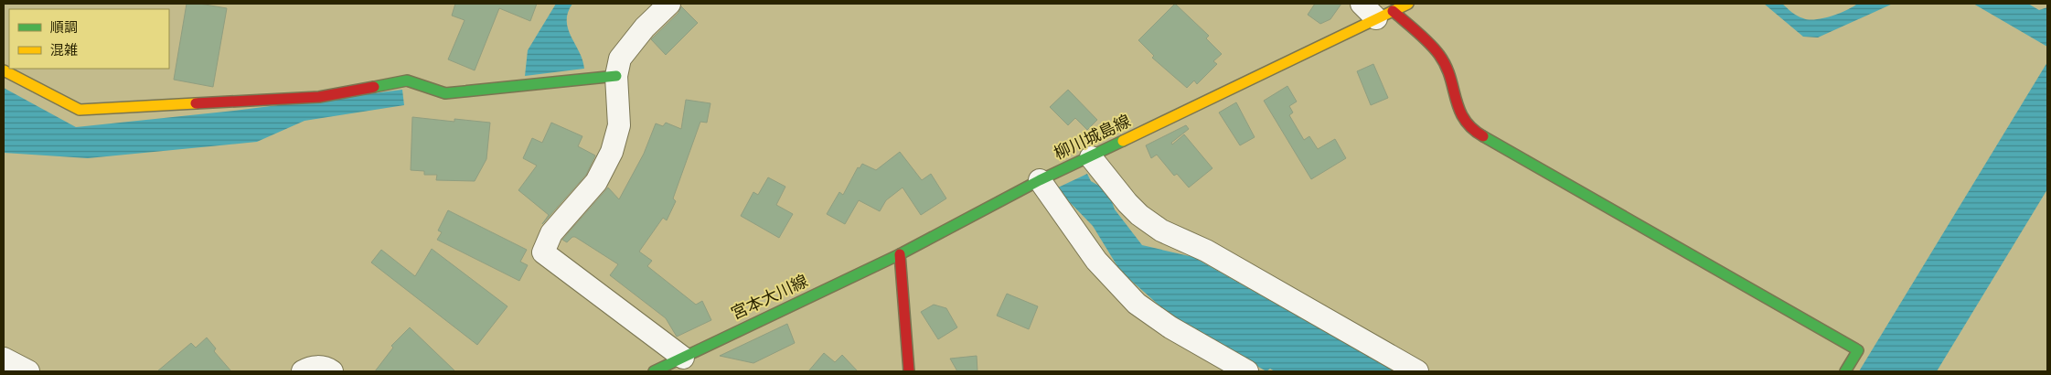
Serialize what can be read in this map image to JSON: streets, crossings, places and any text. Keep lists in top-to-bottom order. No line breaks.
{"streets":{"street":["柳川城島線","宮本大川線"]},"crossings":[["柳川城島線","宮本大川線"]],"legend":["順調","混雑"]}
